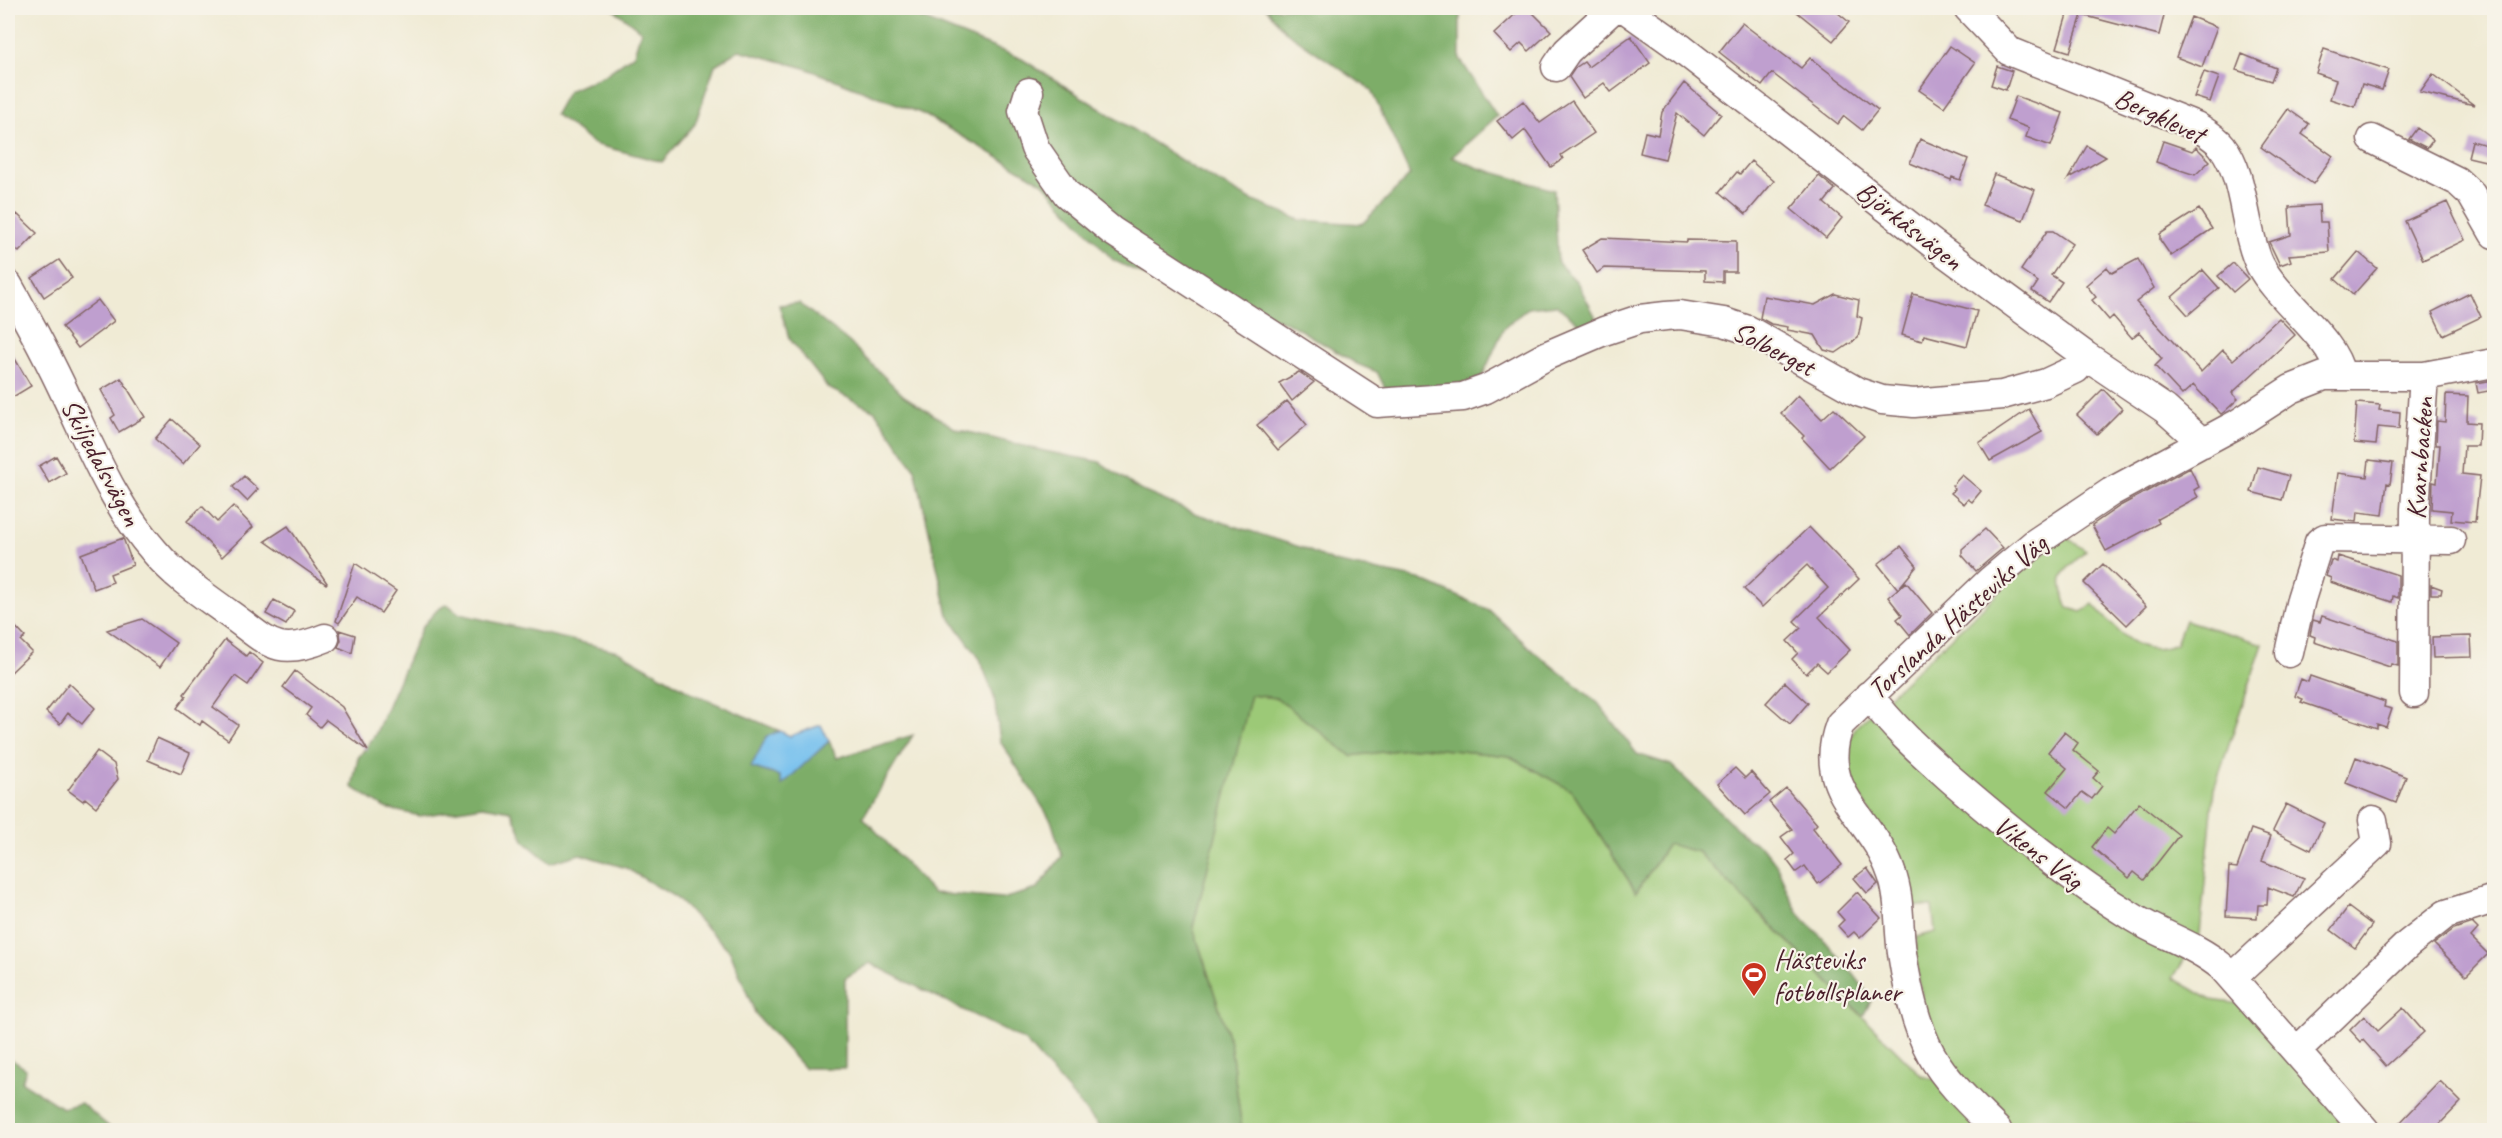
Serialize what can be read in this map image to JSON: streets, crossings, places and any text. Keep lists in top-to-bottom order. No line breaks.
{"streets":{"street":["Bergklevet","Björkåsvägen","Solberget","Kvarnbacken","Skiljedalsvägen","Torslanda Hästeviks Väg","Vikens Väg"]},"crossings":[["Bergklevet","Torslanda Hästeviks Väg"],["Björkåsvägen","Solberget"],["Björkåsvägen","Torslanda Hästeviks Väg"],["Kvarnbacken","Torslanda Hästeviks Väg"],["Torslanda Hästeviks Väg","Vikens Väg"]],"places":{"sports":["Hästeviks fotbollsplaner"]}}
